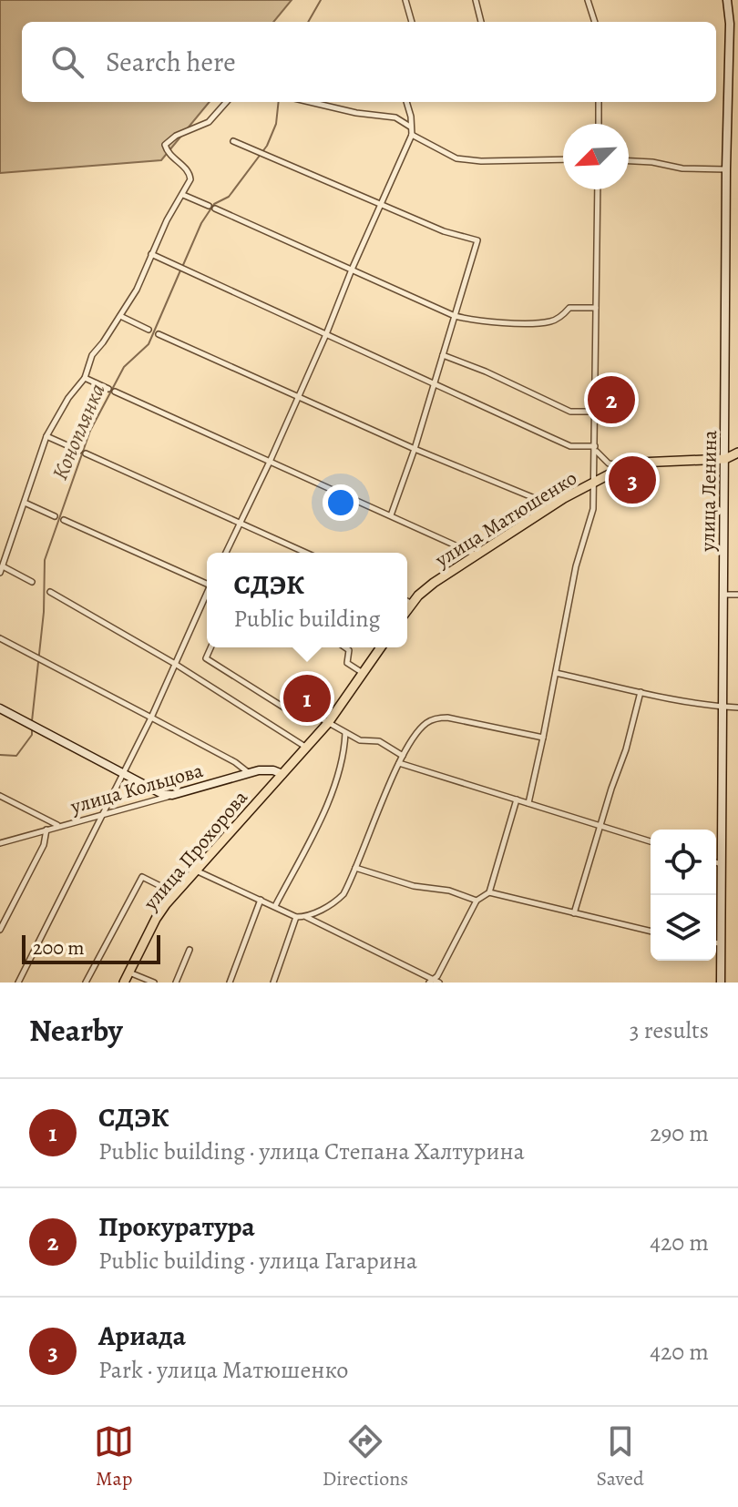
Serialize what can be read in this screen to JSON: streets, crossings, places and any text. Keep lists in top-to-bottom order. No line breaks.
{"streets":{"main road":["улица Ленина","улица Матюшенко","улица Кольцова","улица Прохорова"]},"crossings":[["улица Ленина","улица Матюшенко"],["улица Кольцова","улица Прохорова"]],"water":["Коноплянка"],"scale_bar":"200 m","north":"bottom left","page":{"search":"Search here","pins":["2","3","1"],"popup":["СДЭК","Public building"],"scale":"200 m","heading":["Nearby","3 results"],"list":[{"mark":"1","name":"СДЭК","note":"Public building · улица Степана Халтурина","value":"290 m"},{"mark":"2","name":"Прокуратура","note":"Public building · улица Гагарина","value":"420 m"},{"mark":"3","name":"Ариада","note":"Park · улица Матюшенко","value":"420 m"}],"nav":["Map","Directions","Saved"]}}
